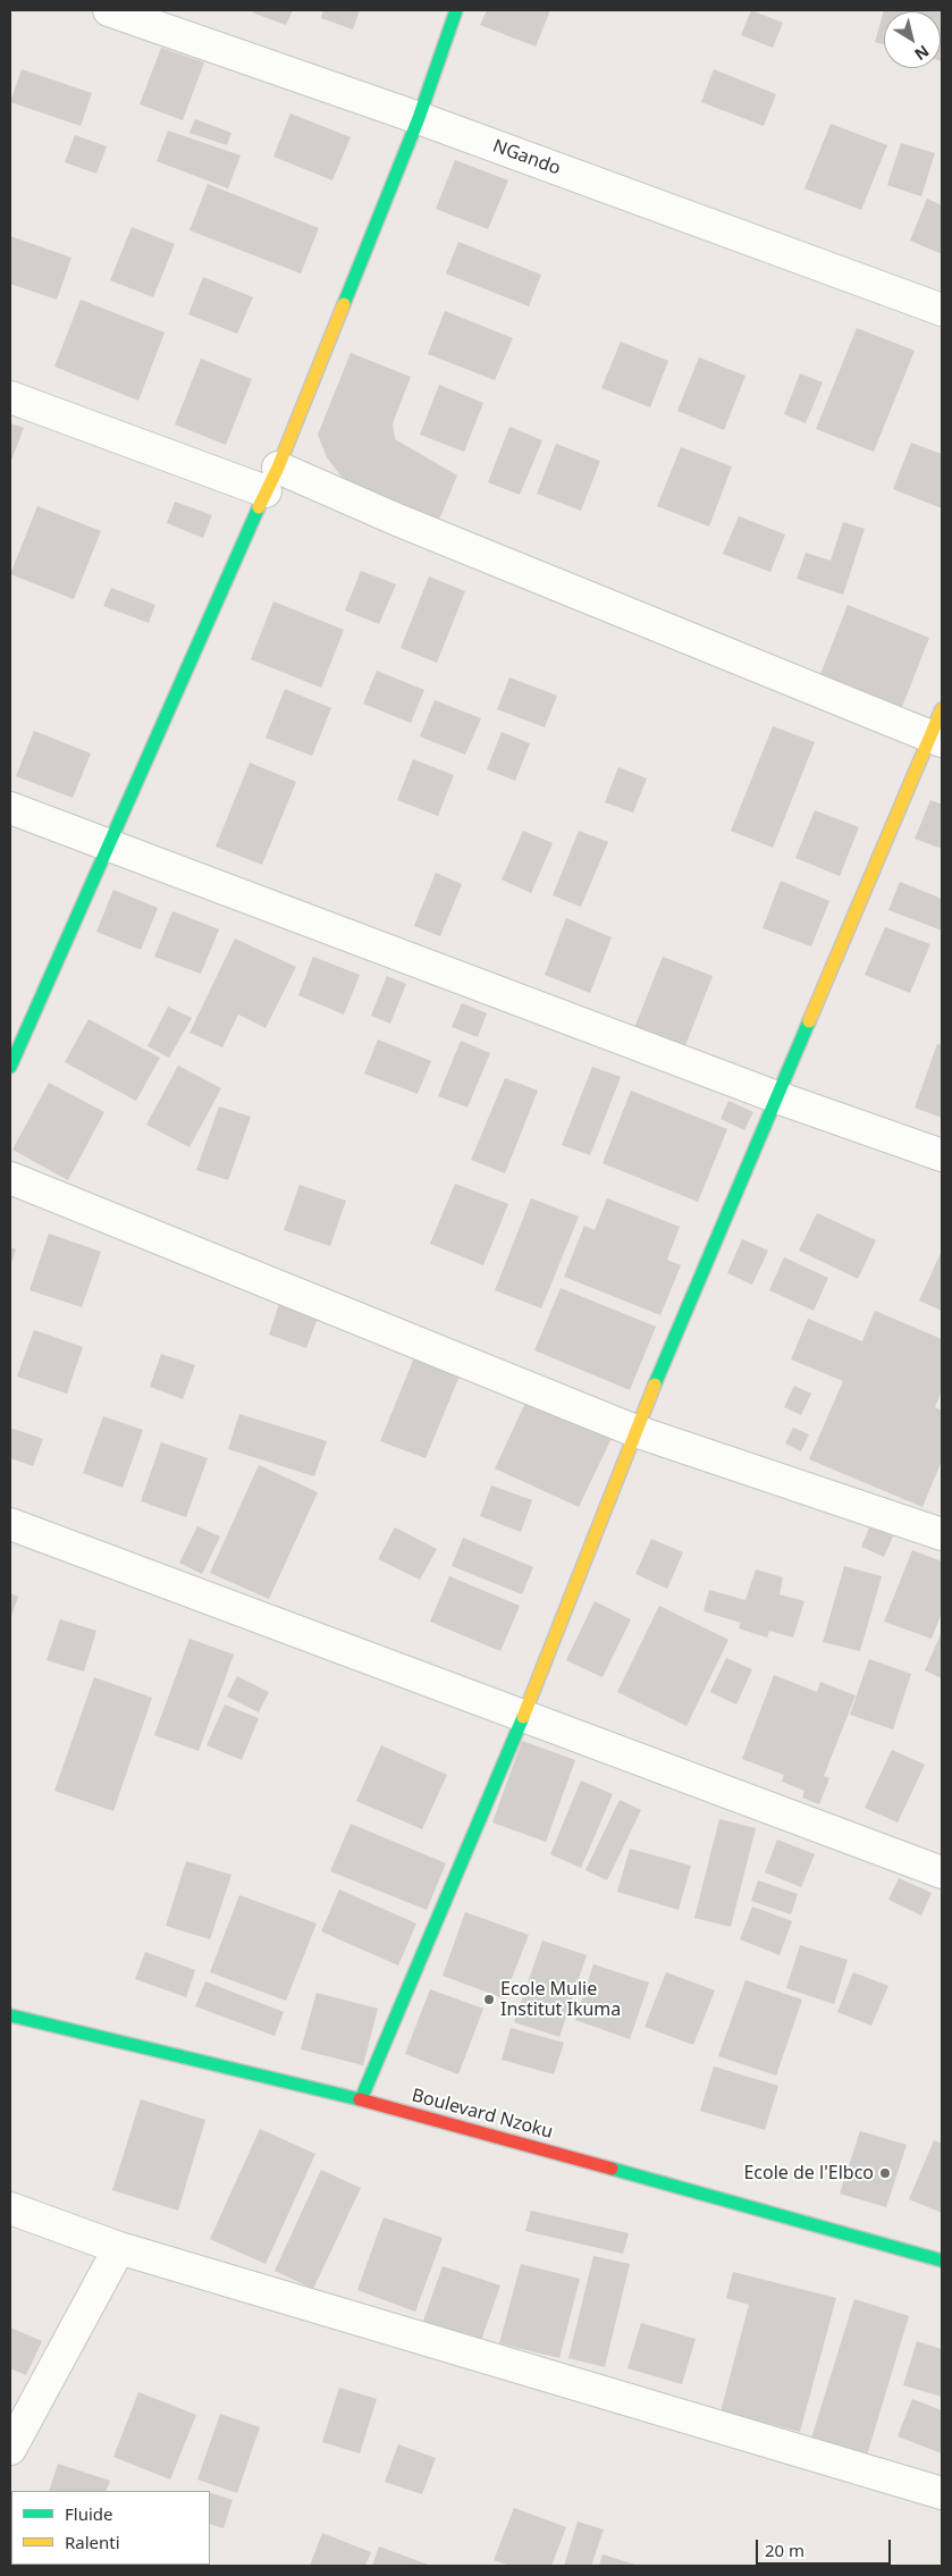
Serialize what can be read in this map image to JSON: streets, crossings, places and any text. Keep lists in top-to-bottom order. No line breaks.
{"streets":{"street":["NGando","Boulevard Nzoku"]},"places":["Ecole Mulie Institut Ikuma","Ecole de l'Elbco"],"legend":["Fluide","Ralenti"],"scale_bar":"20 m","north":"bottom right"}
